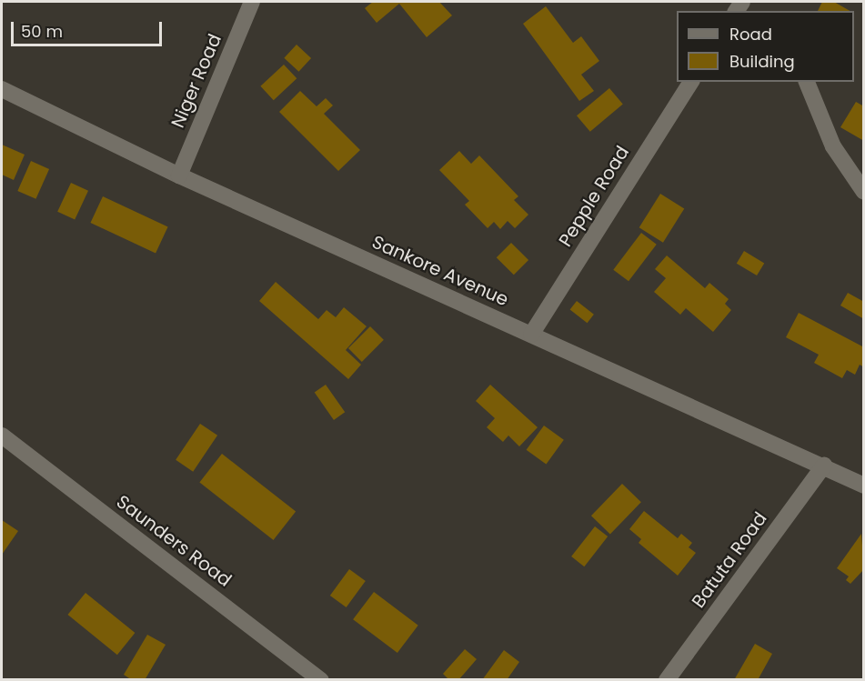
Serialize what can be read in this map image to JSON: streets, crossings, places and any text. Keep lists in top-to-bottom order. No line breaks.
{"streets":{"street":["Niger Road","Pepple Road","Sankore Avenue","Saunders Road","Batuta Road"]},"crossings":[["Niger Road","Sankore Avenue"],["Pepple Road","Sankore Avenue"],["Sankore Avenue","Batuta Road"]],"legend":["Road","Building"],"scale_bar":"50 m"}
